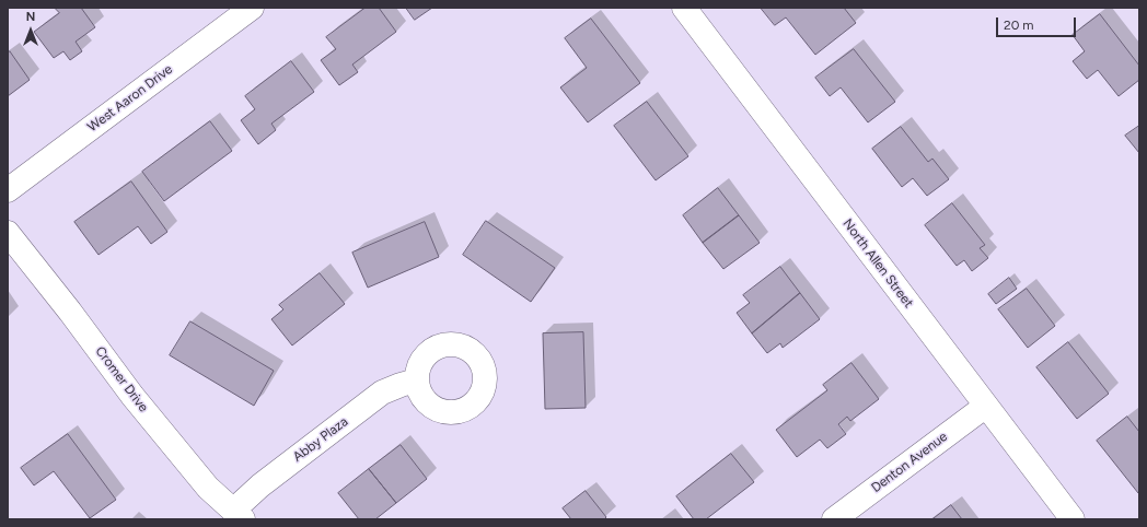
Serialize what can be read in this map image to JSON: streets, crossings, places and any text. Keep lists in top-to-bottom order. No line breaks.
{"streets":{"street":["West Aaron Drive","North Allen Street","Cromer Drive","Abby Plaza","Denton Avenue"]},"crossings":[["North Allen Street","Denton Avenue"],["Cromer Drive","Abby Plaza"]],"scale_bar":"20 m","north":"top"}
